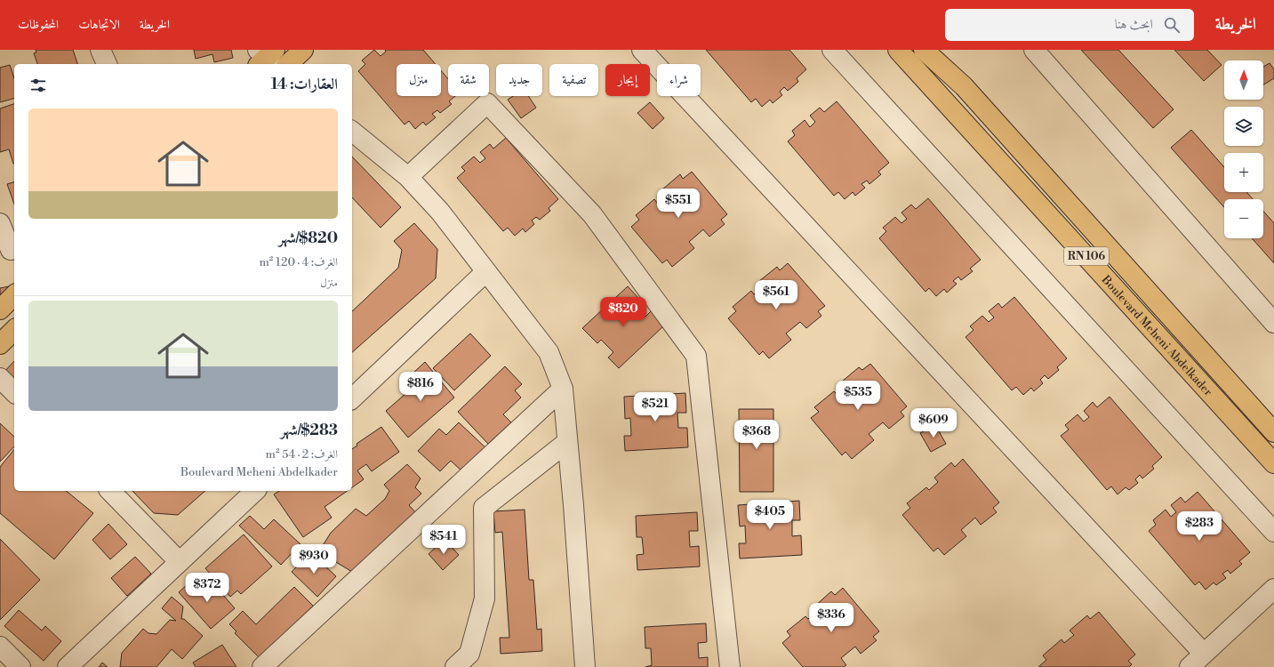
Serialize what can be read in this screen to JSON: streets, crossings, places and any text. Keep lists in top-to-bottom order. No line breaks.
{"streets":{"main road":["RN 106","Boulevard Meheni Abdelkader"]},"north":"top","page":{"header":"الخريطة","search":"ابحث هنا","nav":["الخريطة","الاتجاهات","المحفوظات"],"map_buttons":["+","−"],"chip":["شراء","إيجار","تصفية","جديد","شقة","منزل"],"heading":"العقارات: 14","list":[{"name":"$820/شهر","note":"الغرف: 4 · 120 m² · منزل"},{"name":"$283/شهر","note":"الغرف: 2 · 54 m² · Boulevard Meheni Abdelkader"}],"price":["$551","$561","$820","$816","$535","$521","$609","$368","$405","$283","$541","$930","$372","$336"]}}
